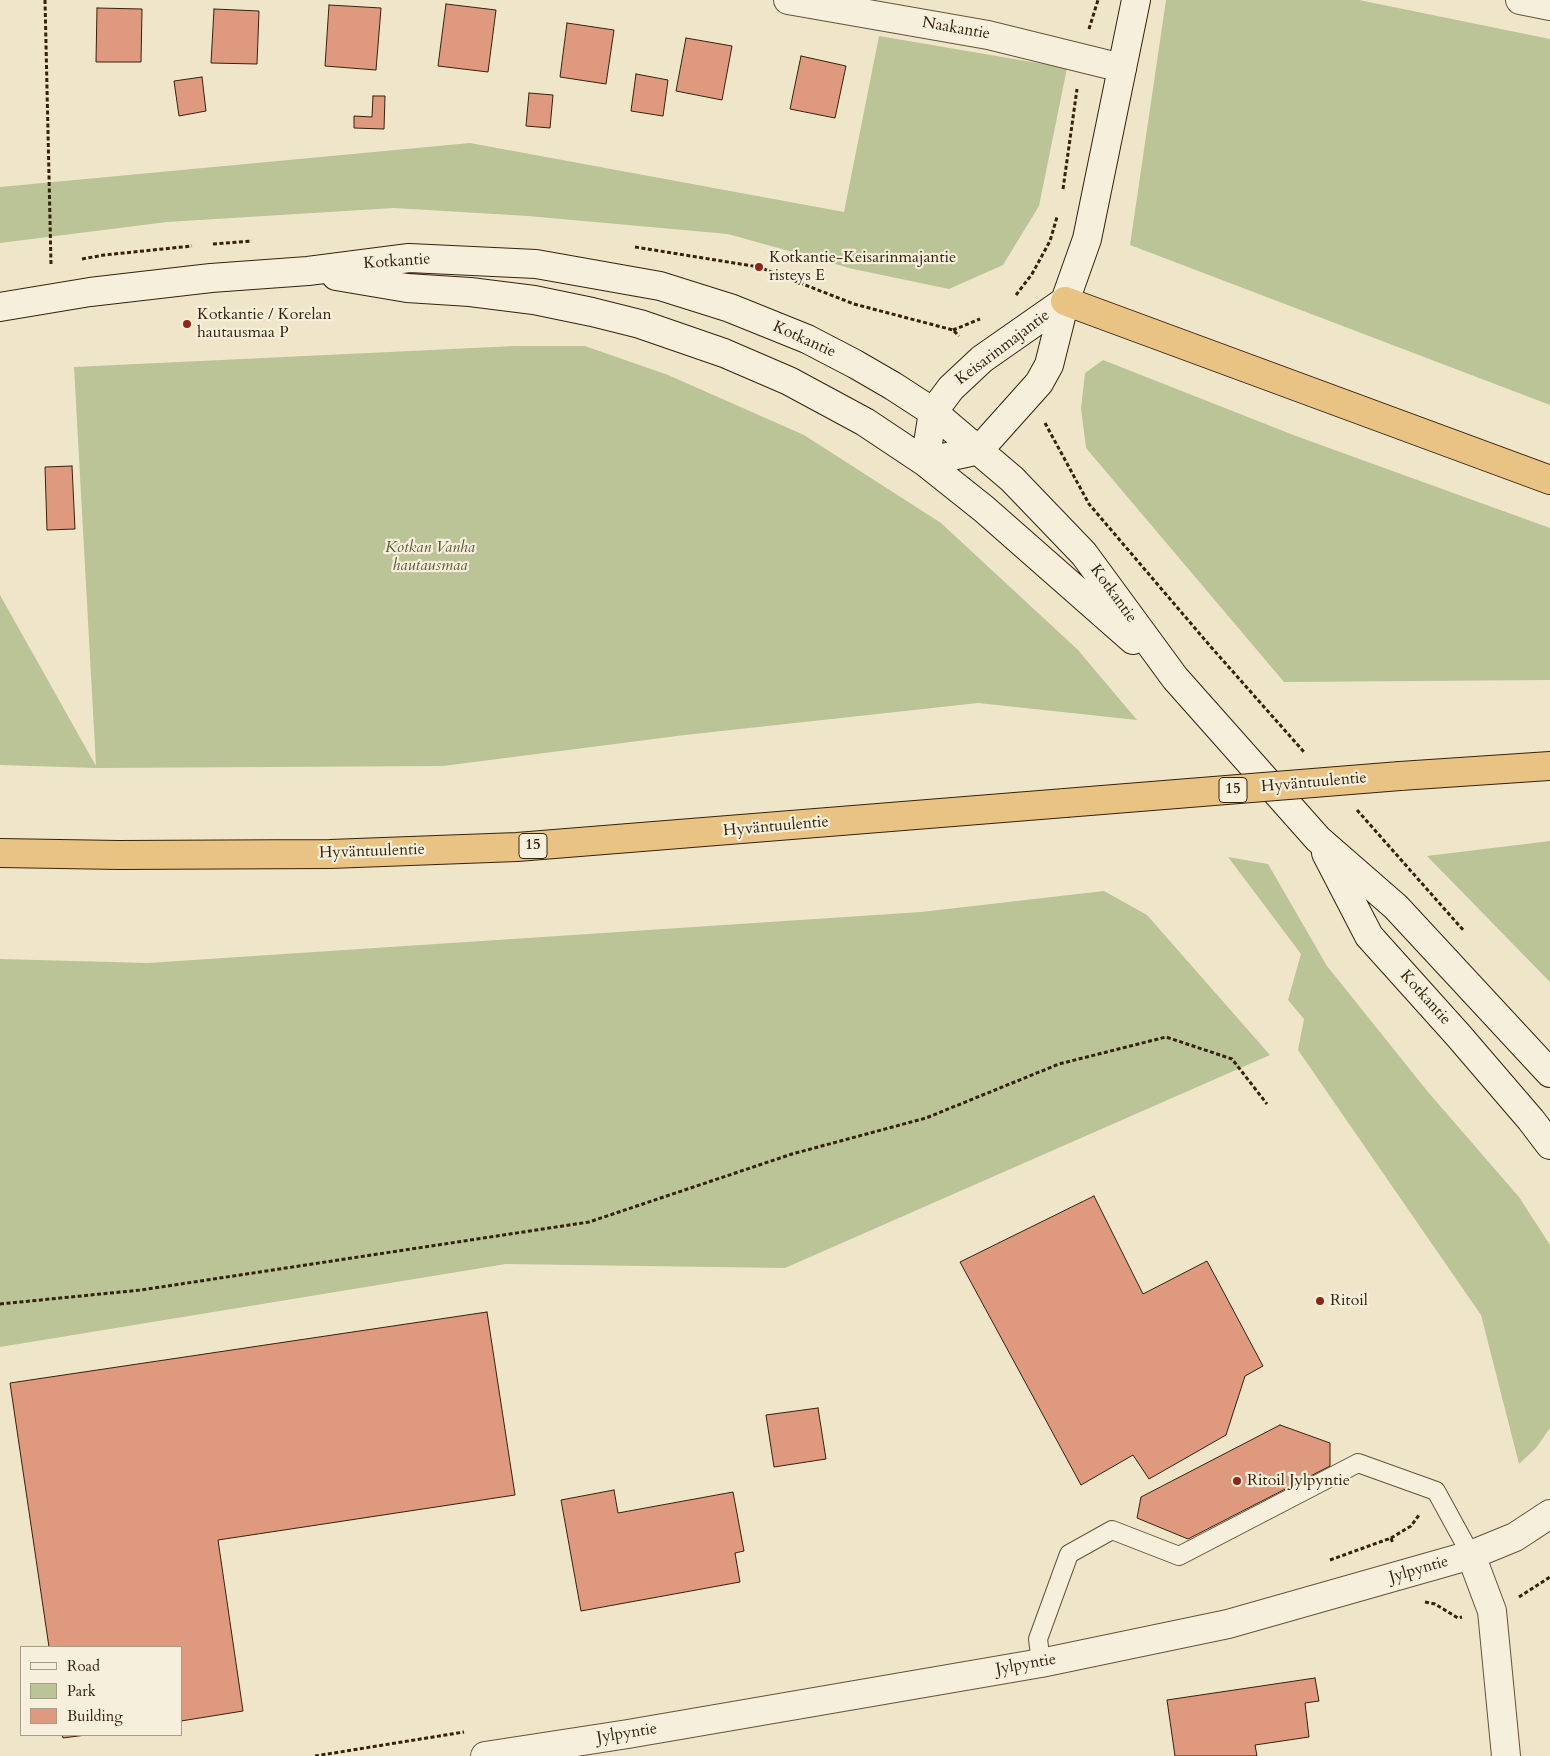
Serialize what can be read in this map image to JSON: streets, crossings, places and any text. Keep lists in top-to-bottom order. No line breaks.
{"streets":{"highway":["Hyväntuulentie","15"],"street":["Naakantie","Kotkantie","Keisarinmajantie","Jylpyntie"]},"crossings":[["Naakantie","Keisarinmajantie"],["Kotkantie","Keisarinmajantie"]],"parks":["Kotkan Vanha hautausmaa"],"places":["Kotkantie-Keisarinmajantie risteys E","Kotkantie / Korelan hautausmaa P","Ritoil","Ritoil Jylpyntie"],"legend":["Road","Park","Building"]}
